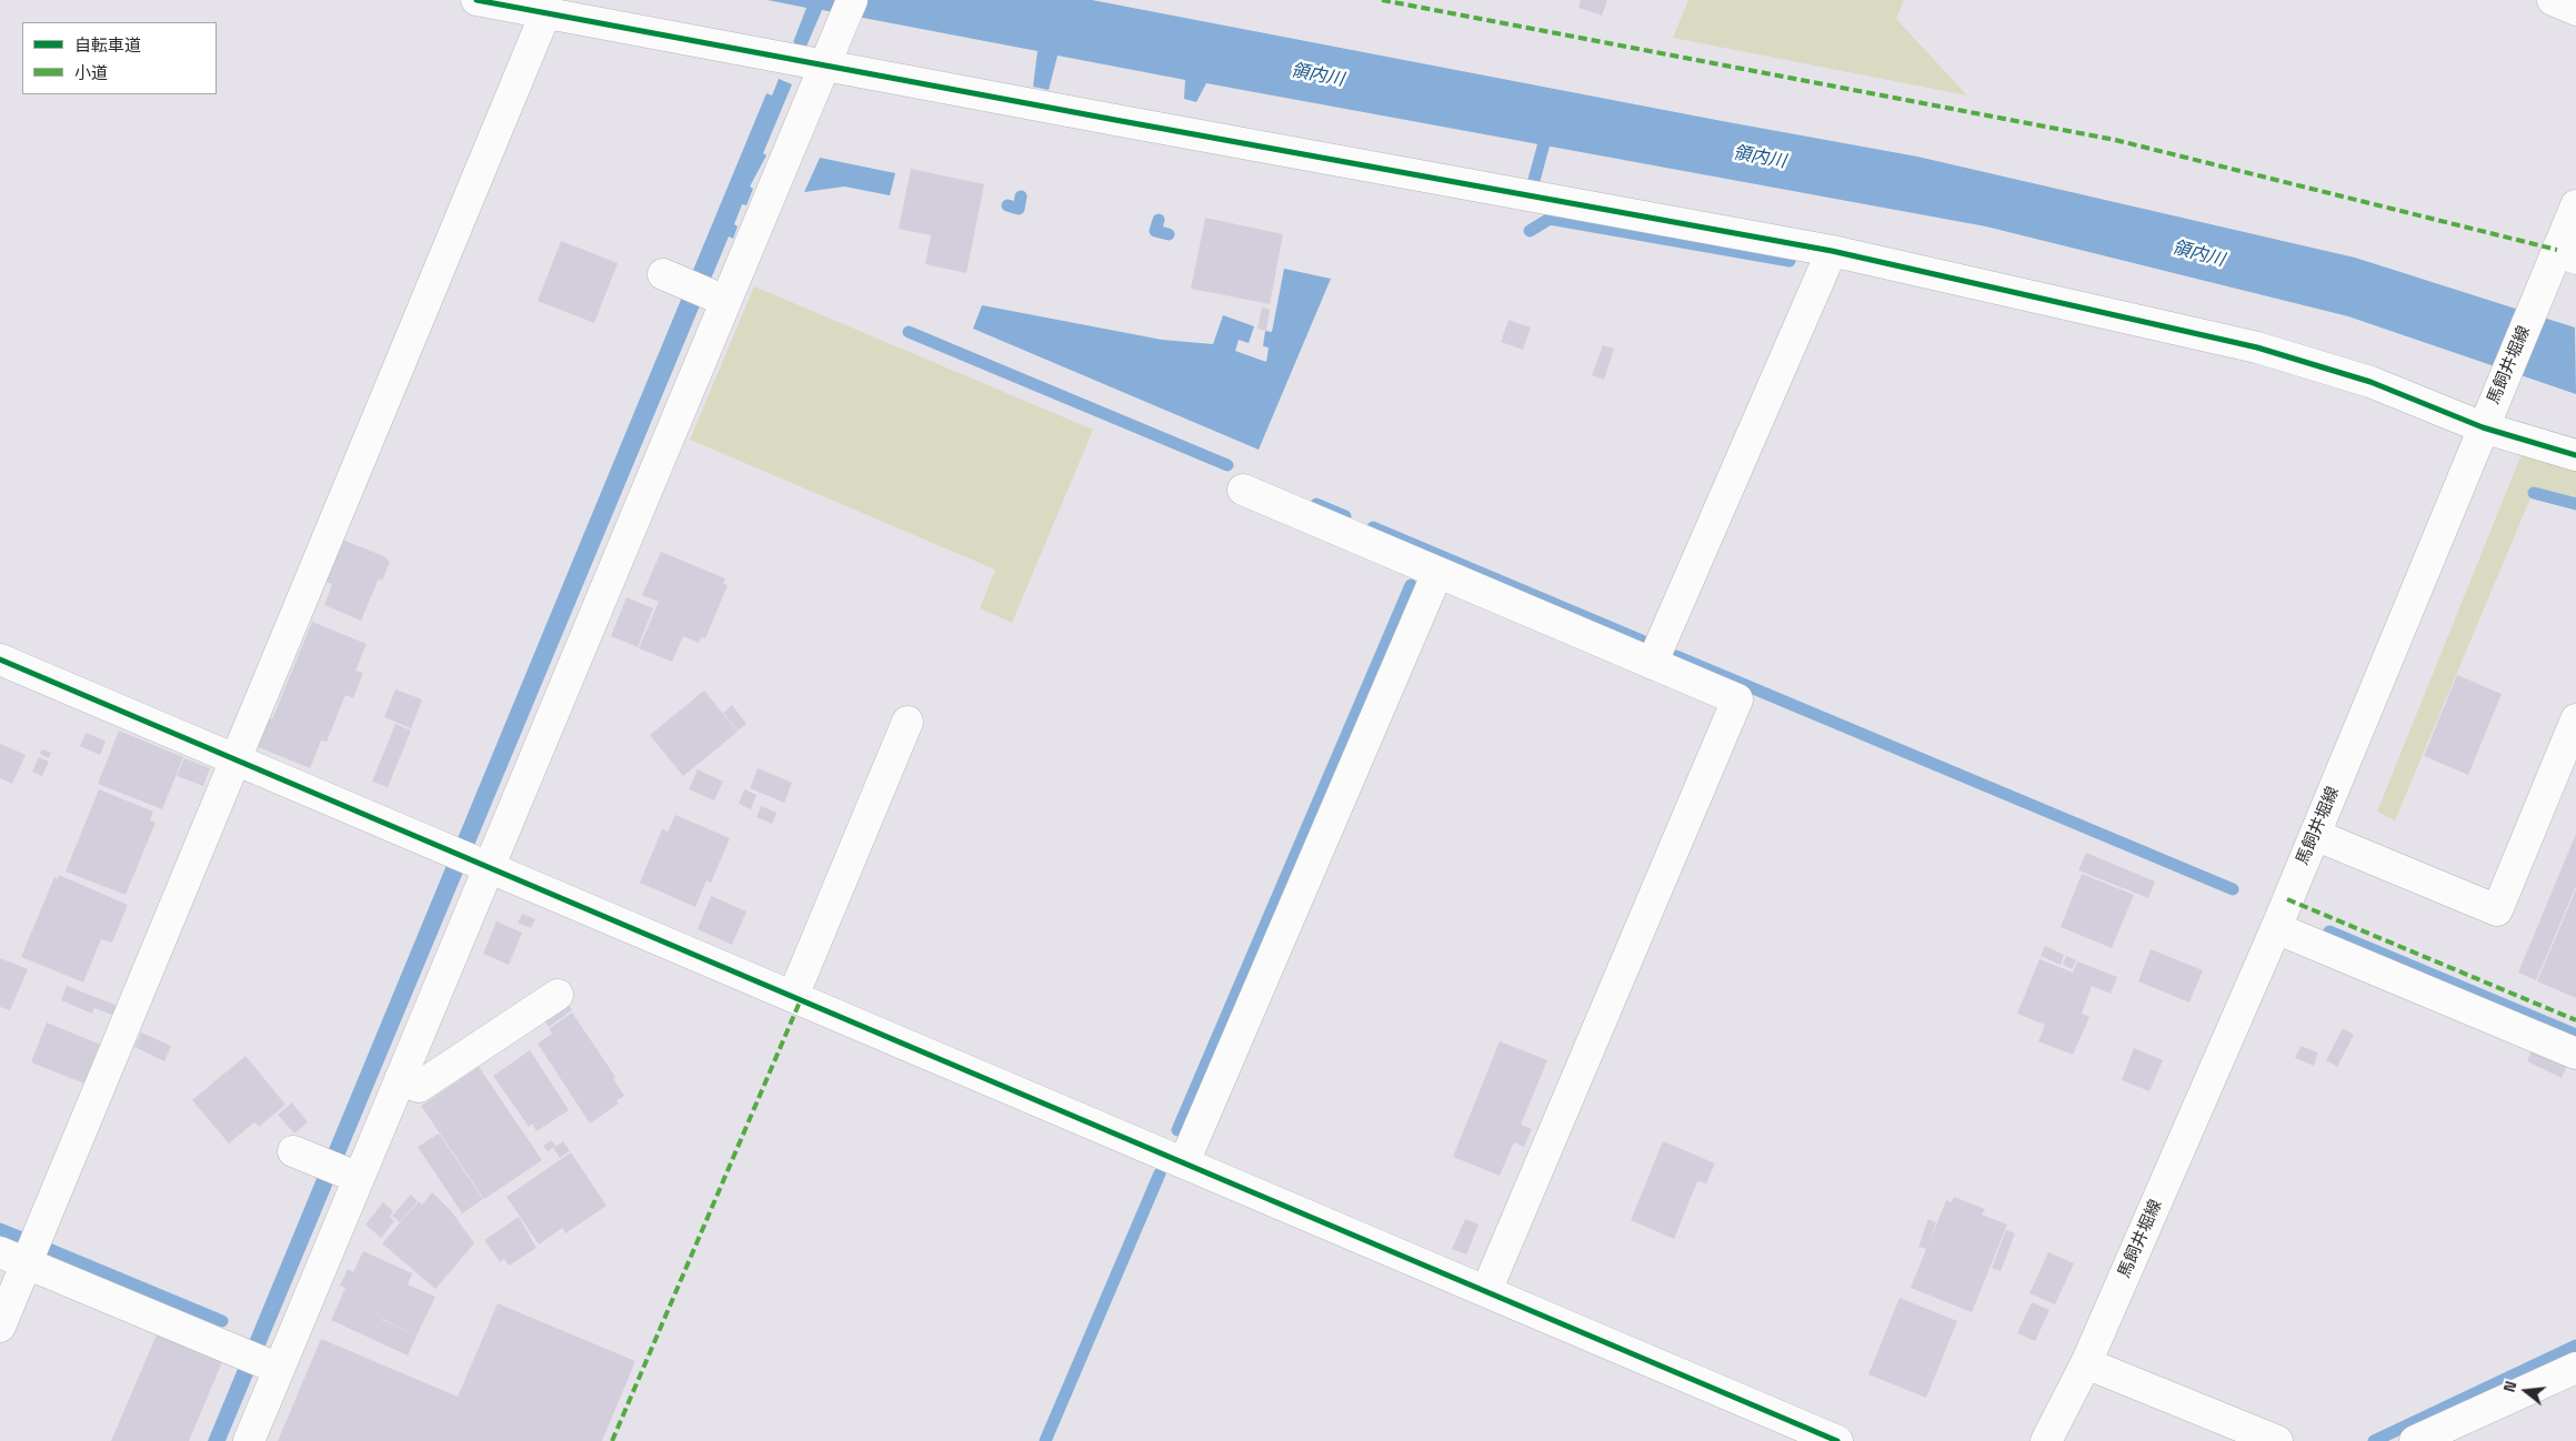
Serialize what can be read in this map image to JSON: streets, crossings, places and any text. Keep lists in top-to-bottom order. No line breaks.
{"streets":{"street":["馬飼井堀線"]},"water":["領内川"],"legend":["自転車道","小道"],"north":"left"}
